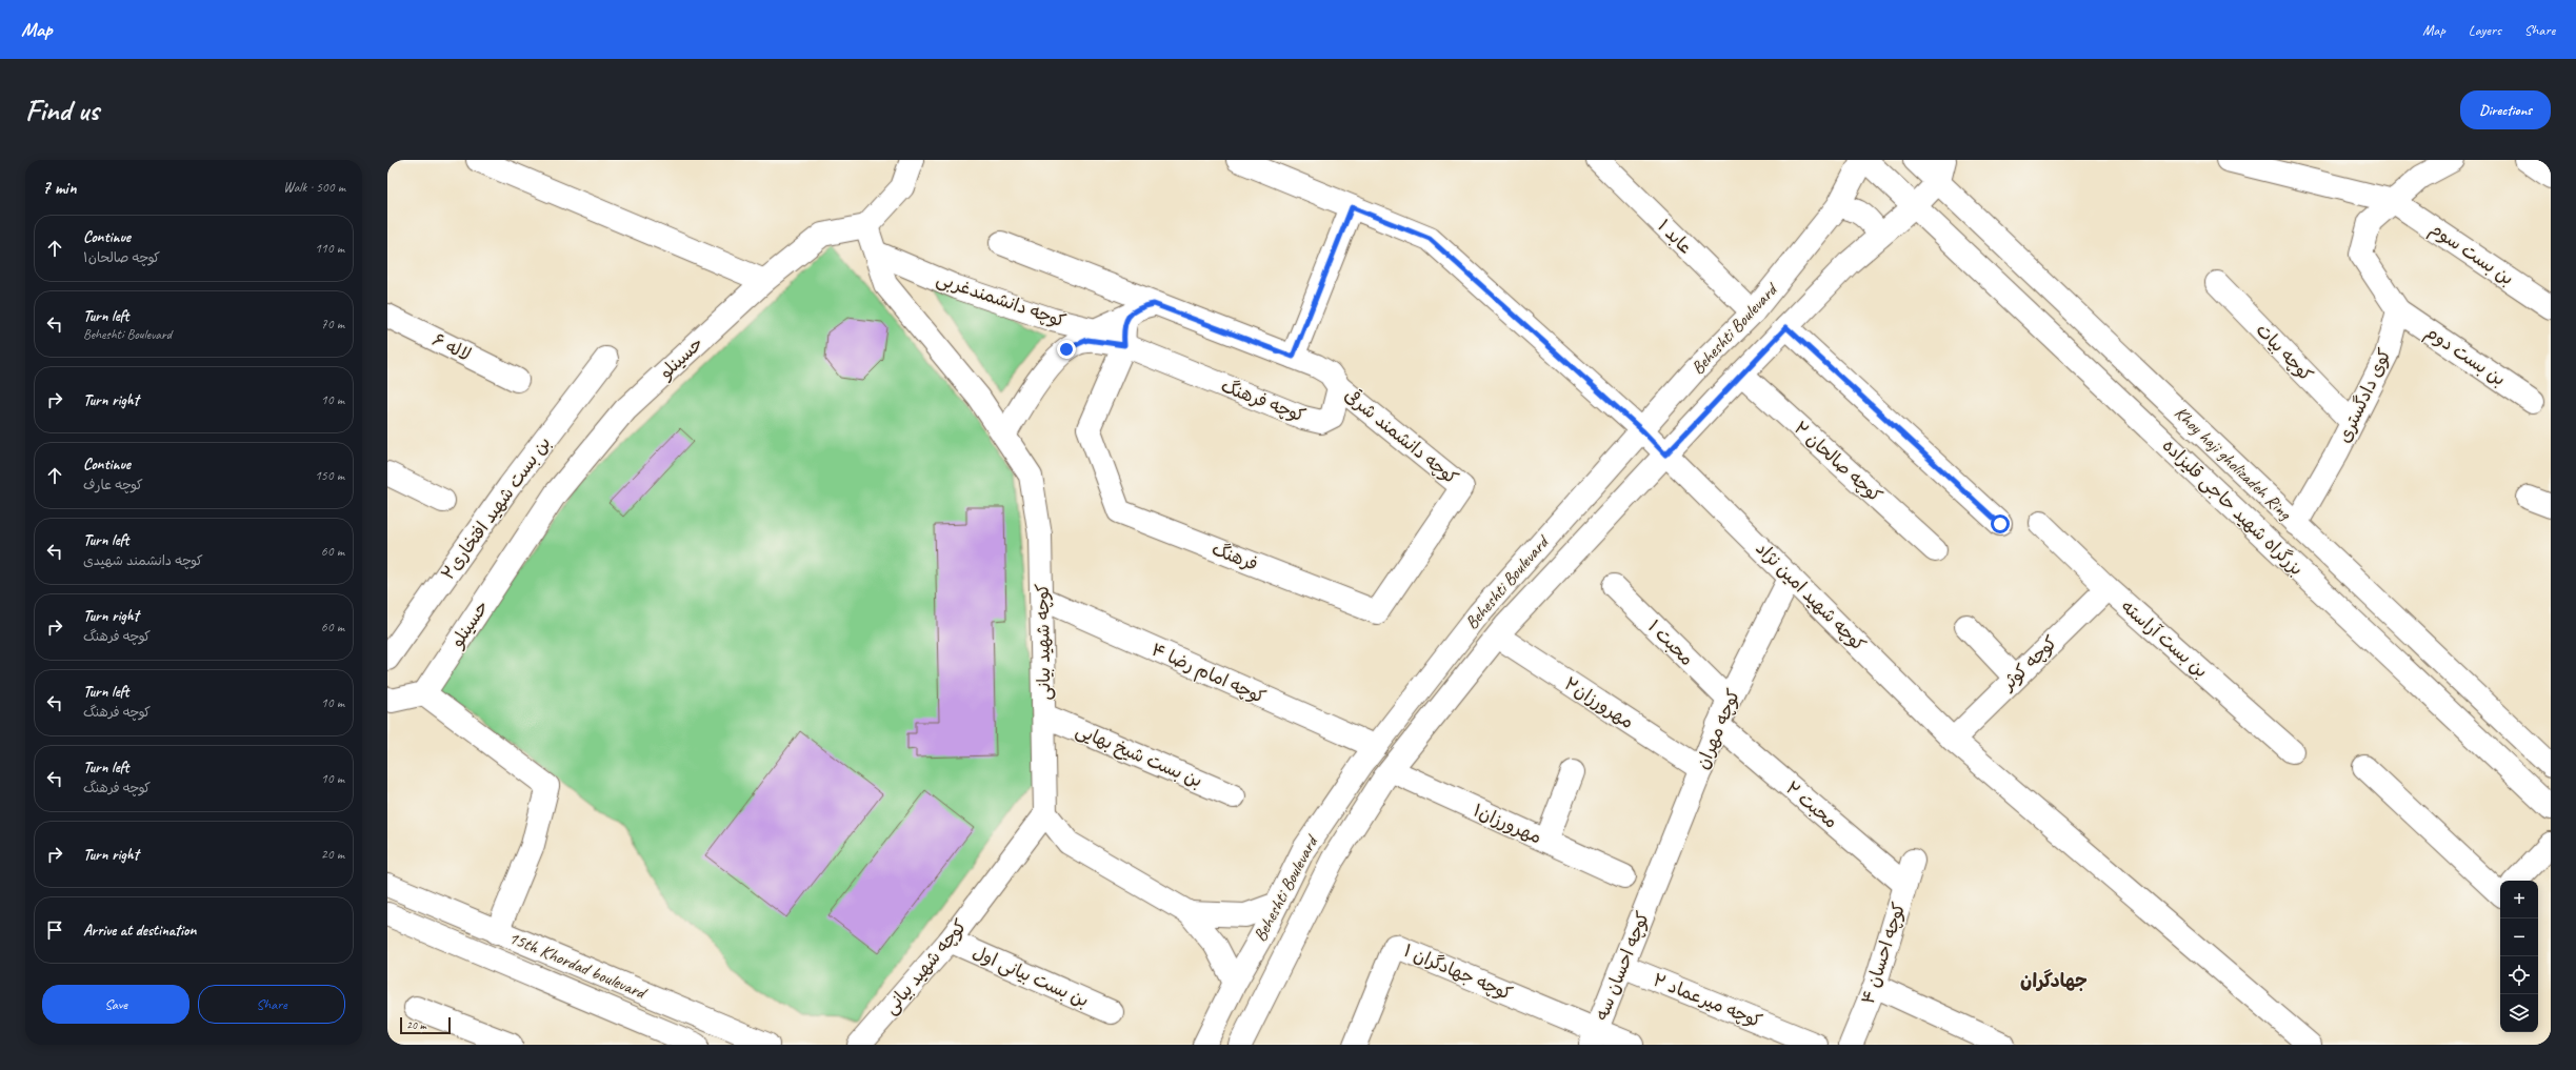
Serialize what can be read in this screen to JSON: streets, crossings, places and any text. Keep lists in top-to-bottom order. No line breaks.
{"streets":{"main road":["عابد ۱","بن بست سوم","کوچه دانشمندغربی","Beheshti Boulevard","لاله ۶","کوچه بیات","بن بست دوم","حسینلو","کوی دادگستری","کوچه فرهنگ","کوچه دانشمند شرقی","کوچه صالحان ۲","Khoy haji gholizadeh Ring","بزرگراه شهید حاجی قلیزاده","بن بست شهید افتخاری۲","فرهنگ","کوچه شهید امین نژاد","بن بست آراسته","کوچه شهید بیانی","محبت ۱","کوچه کوثر","کوچه امام رضا ۴","مهرورزان۲","کوچه مهران","بن بست شیخ بهایی","محبت ۲","مهرورزان۱","کوچه احسان ۴","15th Khordad boulevard","کوچه احسان سه","کوچه جهادگران ۱","بن بست بیانی اول","کوچه میرعماد ۲"]},"crossings":[["عابد ۱","Beheshti Boulevard"],["کوچه دانشمندغربی","کوچه شهید بیانی"],["Beheshti Boulevard","کوچه صالحان ۲"],["Beheshti Boulevard","Khoy haji gholizadeh Ring"],["Beheshti Boulevard","بزرگراه شهید حاجی قلیزاده"],["Beheshti Boulevard","کوچه شهید امین نژاد"],["Beheshti Boulevard","کوچه امام رضا ۴"],["Beheshti Boulevard","مهرورزان۲"],["Beheshti Boulevard","مهرورزان۱"],["کوچه بیات","کوی دادگستری"],["بن بست دوم","کوی دادگستری"],["حسینلو","کوچه شهید بیانی"],["کوی دادگستری","Khoy haji gholizadeh Ring"],["کوچه فرهنگ","کوچه دانشمند شرقی"],["کوچه فرهنگ","فرهنگ"],["کوچه فرهنگ","کوچه شهید بیانی"],["کوچه دانشمند شرقی","فرهنگ"],["کوچه شهید امین نژاد","کوچه کوثر"],["کوچه شهید امین نژاد","کوچه مهران"],["بن بست آراسته","کوچه کوثر"],["کوچه شهید بیانی","کوچه امام رضا ۴"],["کوچه شهید بیانی","بن بست شیخ بهایی"],["کوچه شهید بیانی","بن بست بیانی اول"],["محبت ۱","کوچه مهران"],["مهرورزان۲","کوچه مهران"],["کوچه مهران","محبت ۲"],["کوچه مهران","کوچه احسان سه"],["محبت ۲","کوچه احسان ۴"],["کوچه احسان سه","کوچه جهادگران ۱"],["کوچه احسان سه","کوچه میرعماد ۲"]],"districts":["جهادگران"],"scale_bar":"20 m","page":{"header":"Map","nav":["Map","Layers","Share"],"buttons":["Directions",["Save","Share"]],"title":"Find us","heading":["7 min","Walk · 500 m"],"list":[["Continue","کوچه صالحان۱","110 m"],["Turn left","Beheshti Boulevard","70 m"],["Turn right","10 m"],["Continue","کوچه عارف","150 m"],["Turn left","کوچه دانشمند شهیدی","60 m"],["Turn right","کوچه فرهنگ","60 m"],["Turn left","کوچه فرهنگ","10 m"],["Turn left","کوچه فرهنگ","10 m"],["Turn right","20 m"],"Arrive at destination"],"map_buttons":["+","−"],"scale":"20 m"}}
